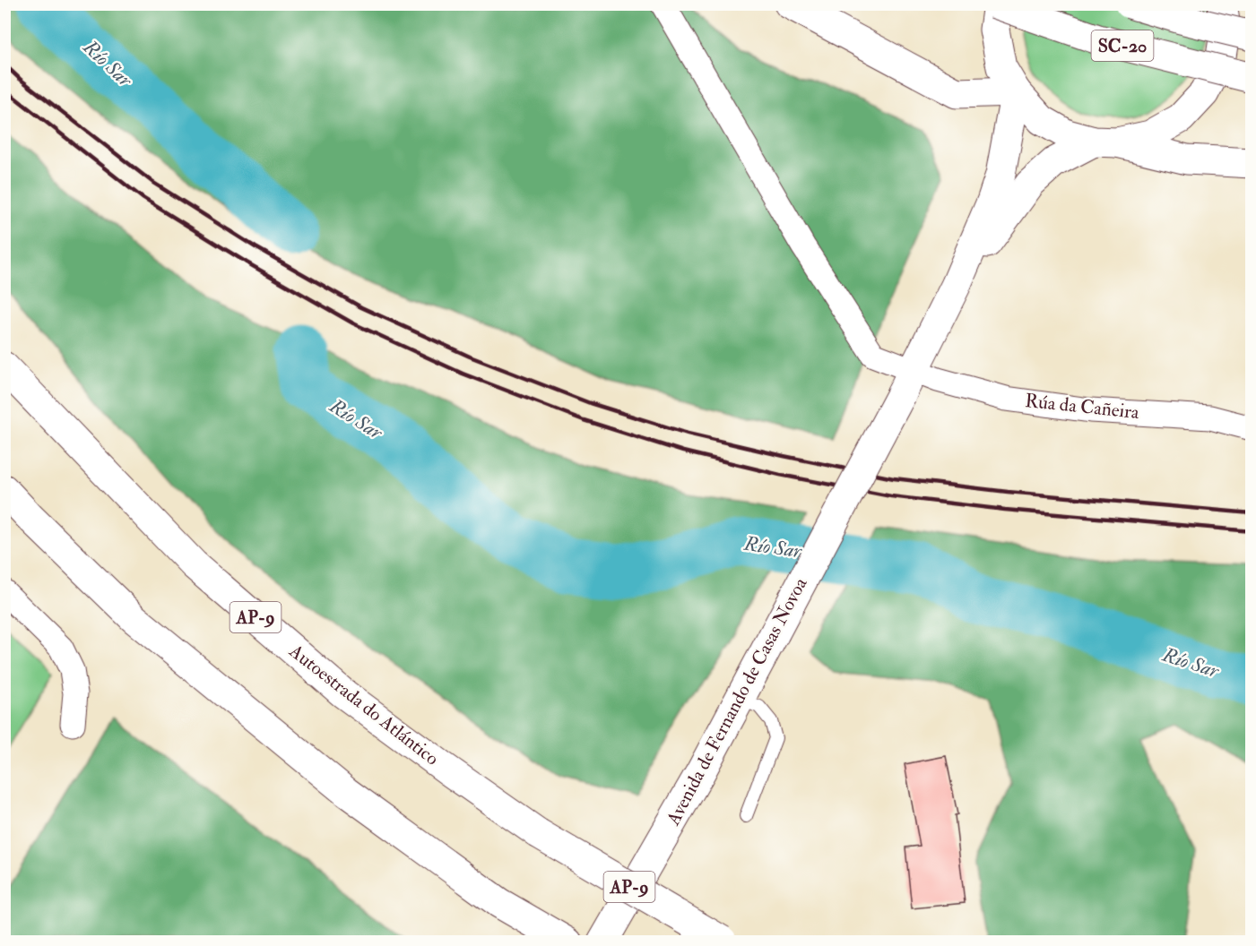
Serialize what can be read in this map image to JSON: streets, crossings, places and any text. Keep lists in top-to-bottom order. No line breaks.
{"streets":{"main road":["SC-20","AP-9","Avenida de Fernando de Casas Novoa","Autoestrada do Atlántico"],"street":["Rúa da Cañeira"]},"crossings":[["SC-20","Avenida de Fernando de Casas Novoa"],["Rúa da Cañeira","Avenida de Fernando de Casas Novoa"]],"water":["Río Sar"]}
